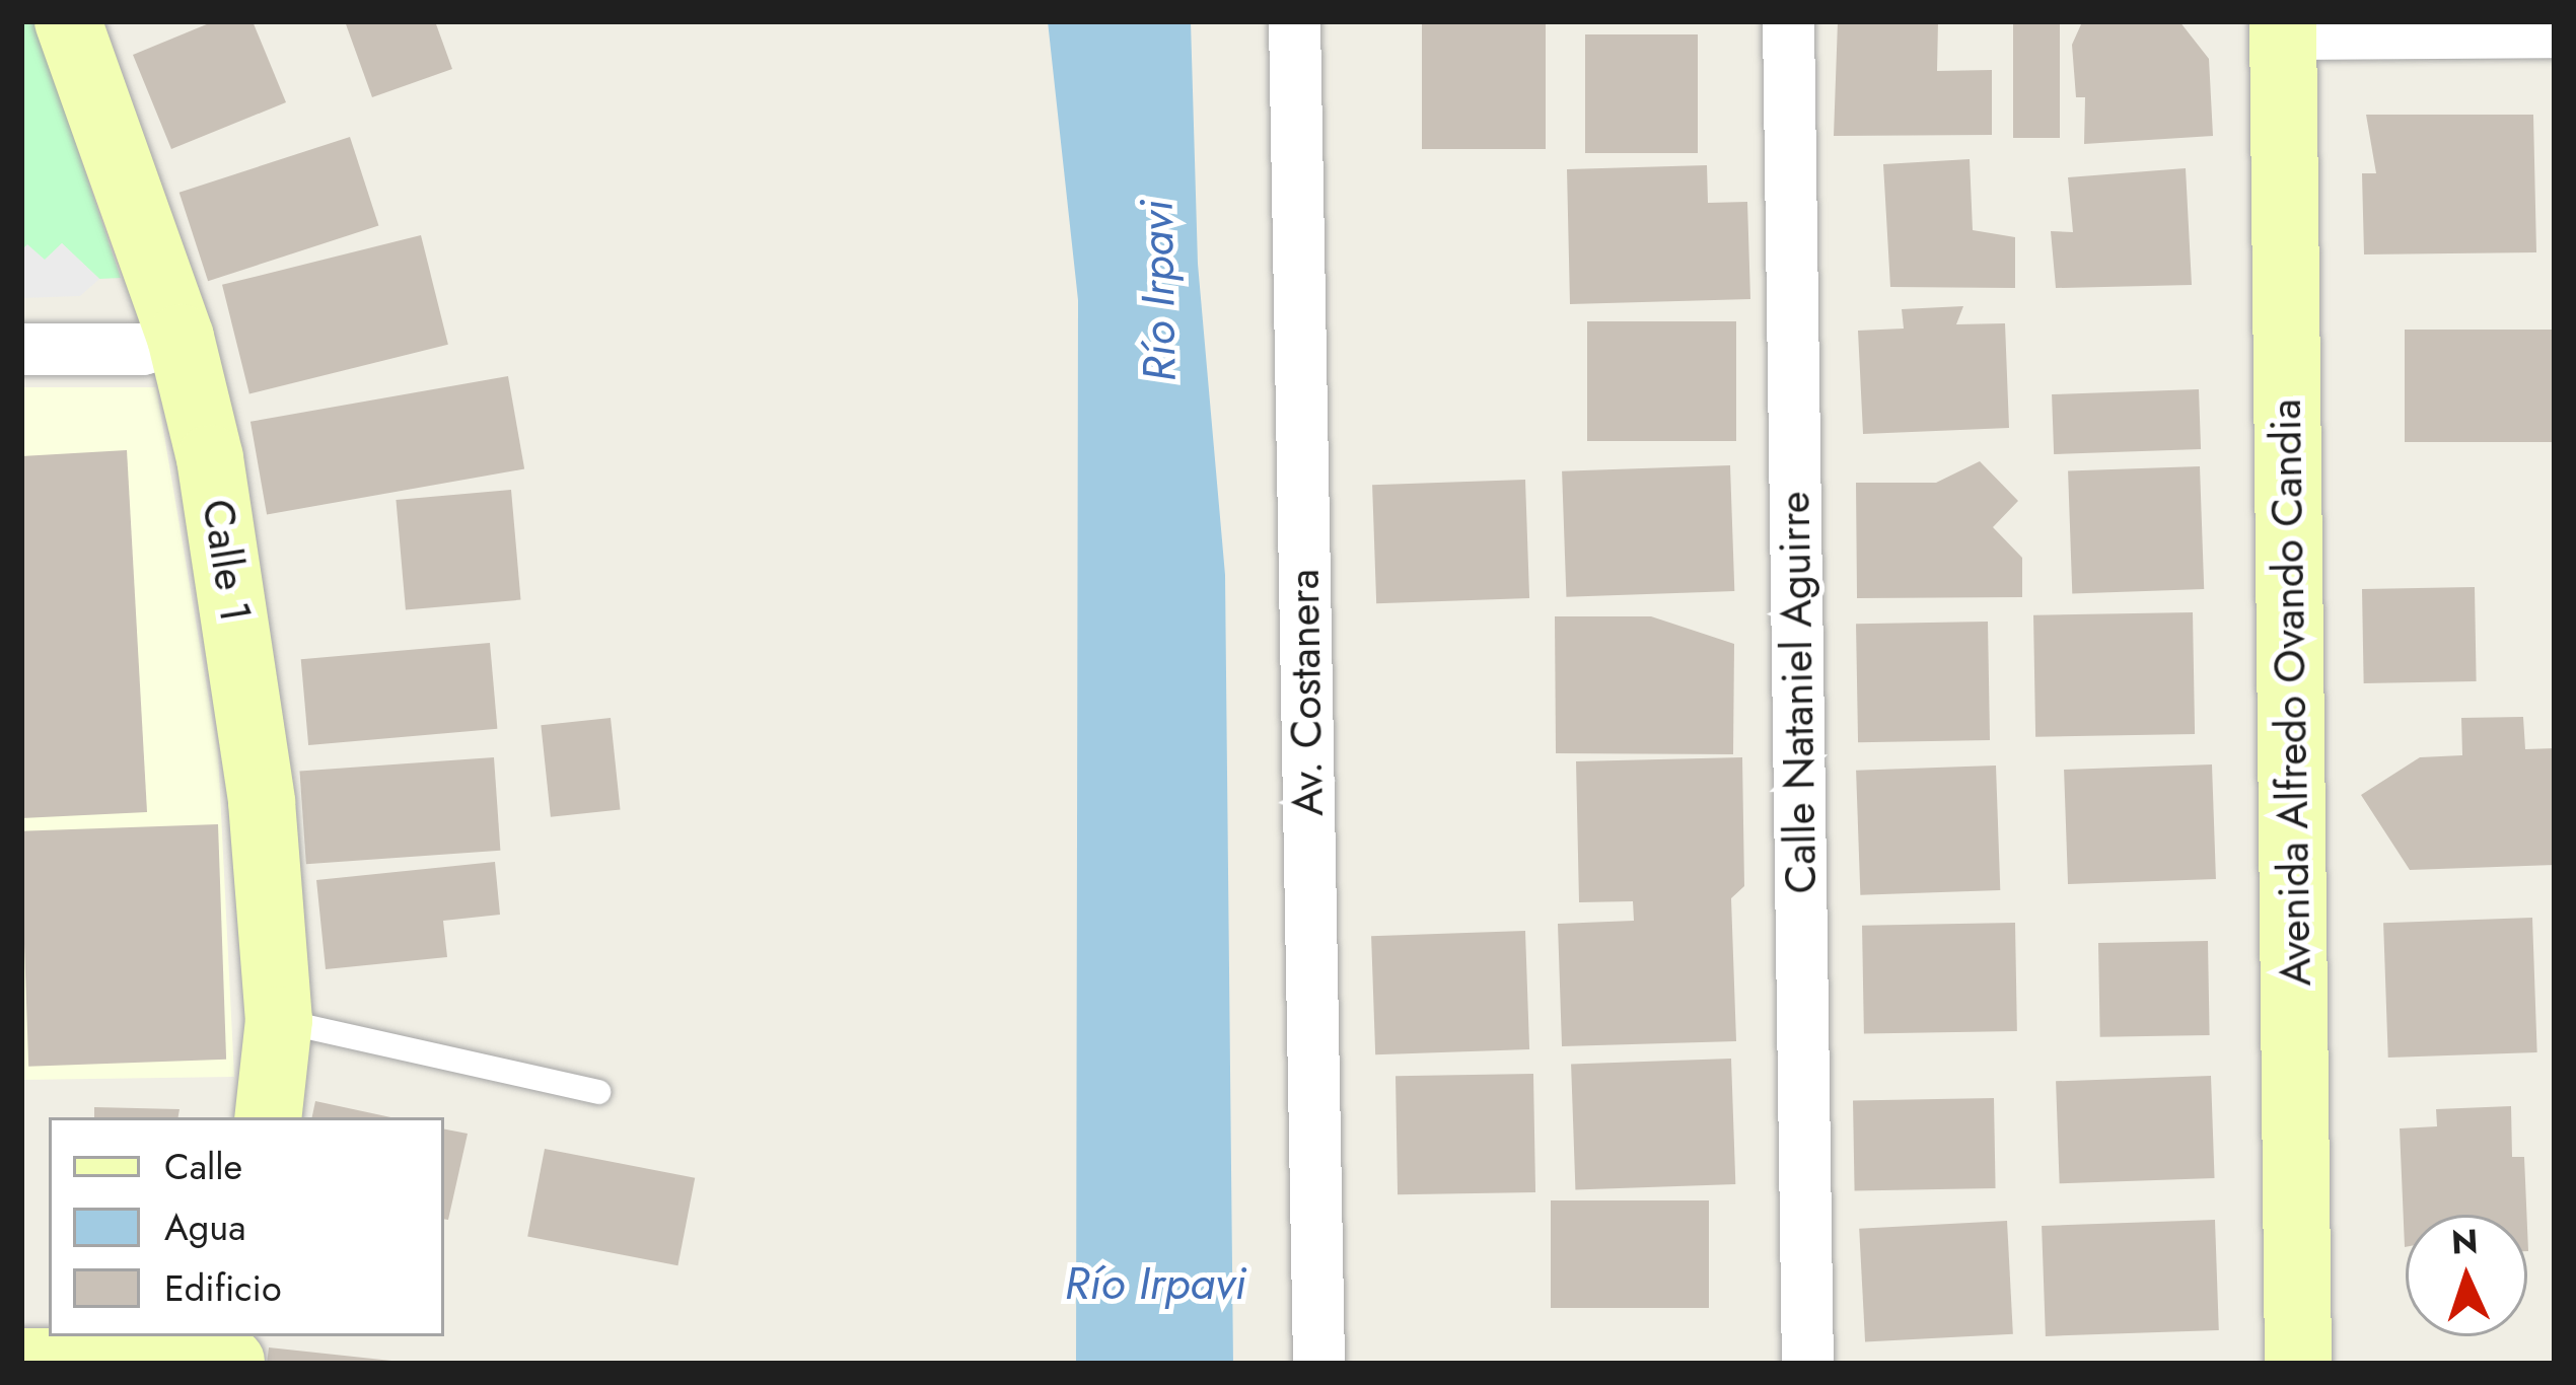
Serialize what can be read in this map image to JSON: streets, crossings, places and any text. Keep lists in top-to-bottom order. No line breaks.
{"streets":{"street":["Calle 1","Av. Costanera","Calle Nataniel Aguirre","Avenida Alfredo Ovando Candia"]},"water":["Río Irpavi"],"legend":["Calle","Agua","Edificio"],"north":"top"}
